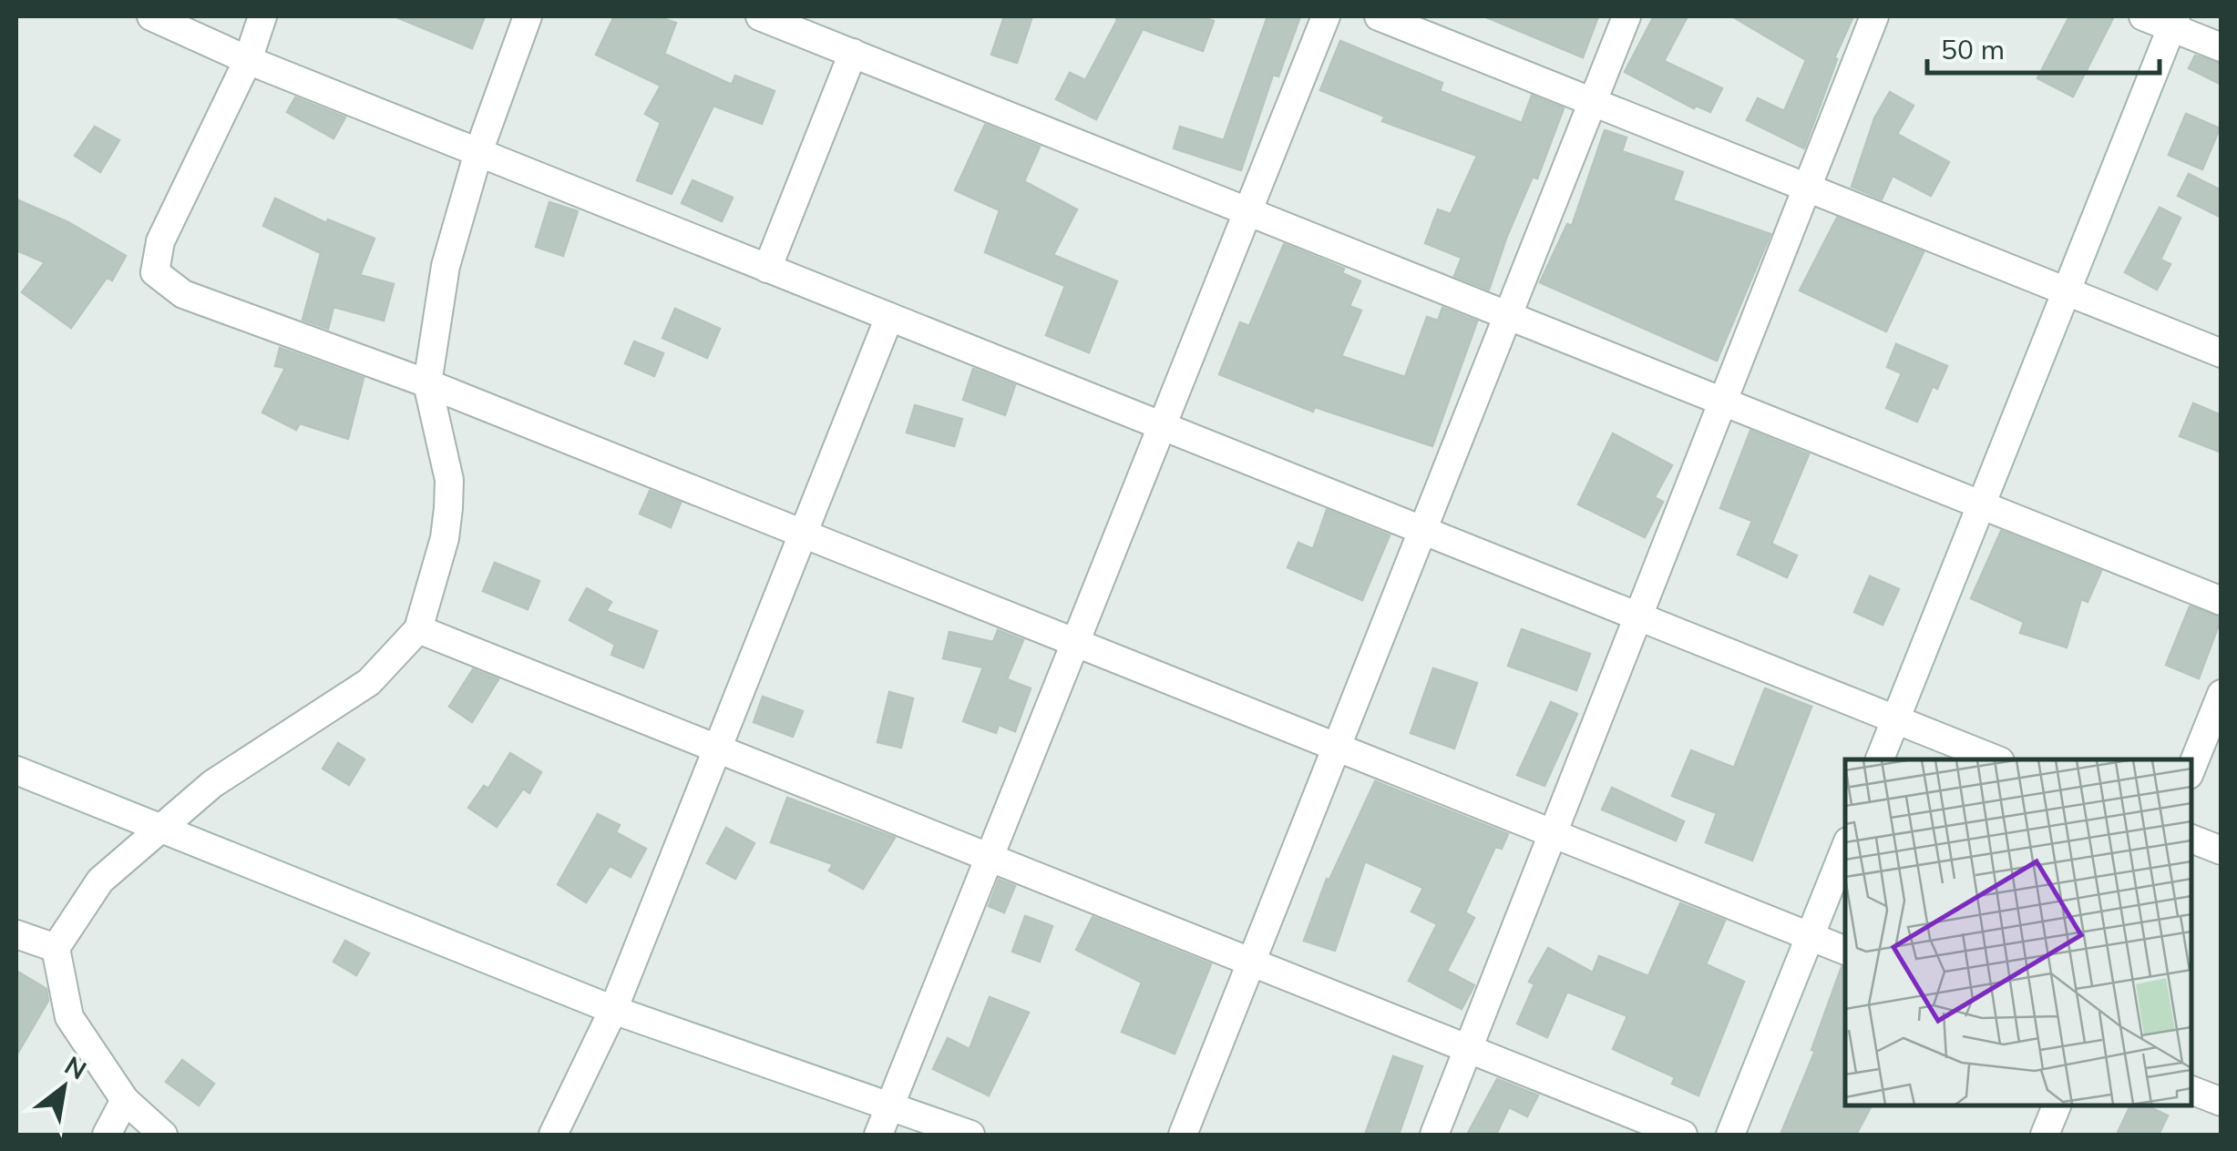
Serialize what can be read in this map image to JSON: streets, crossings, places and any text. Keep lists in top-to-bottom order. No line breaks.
{"scale_bar":"50 m","north":"top right"}
